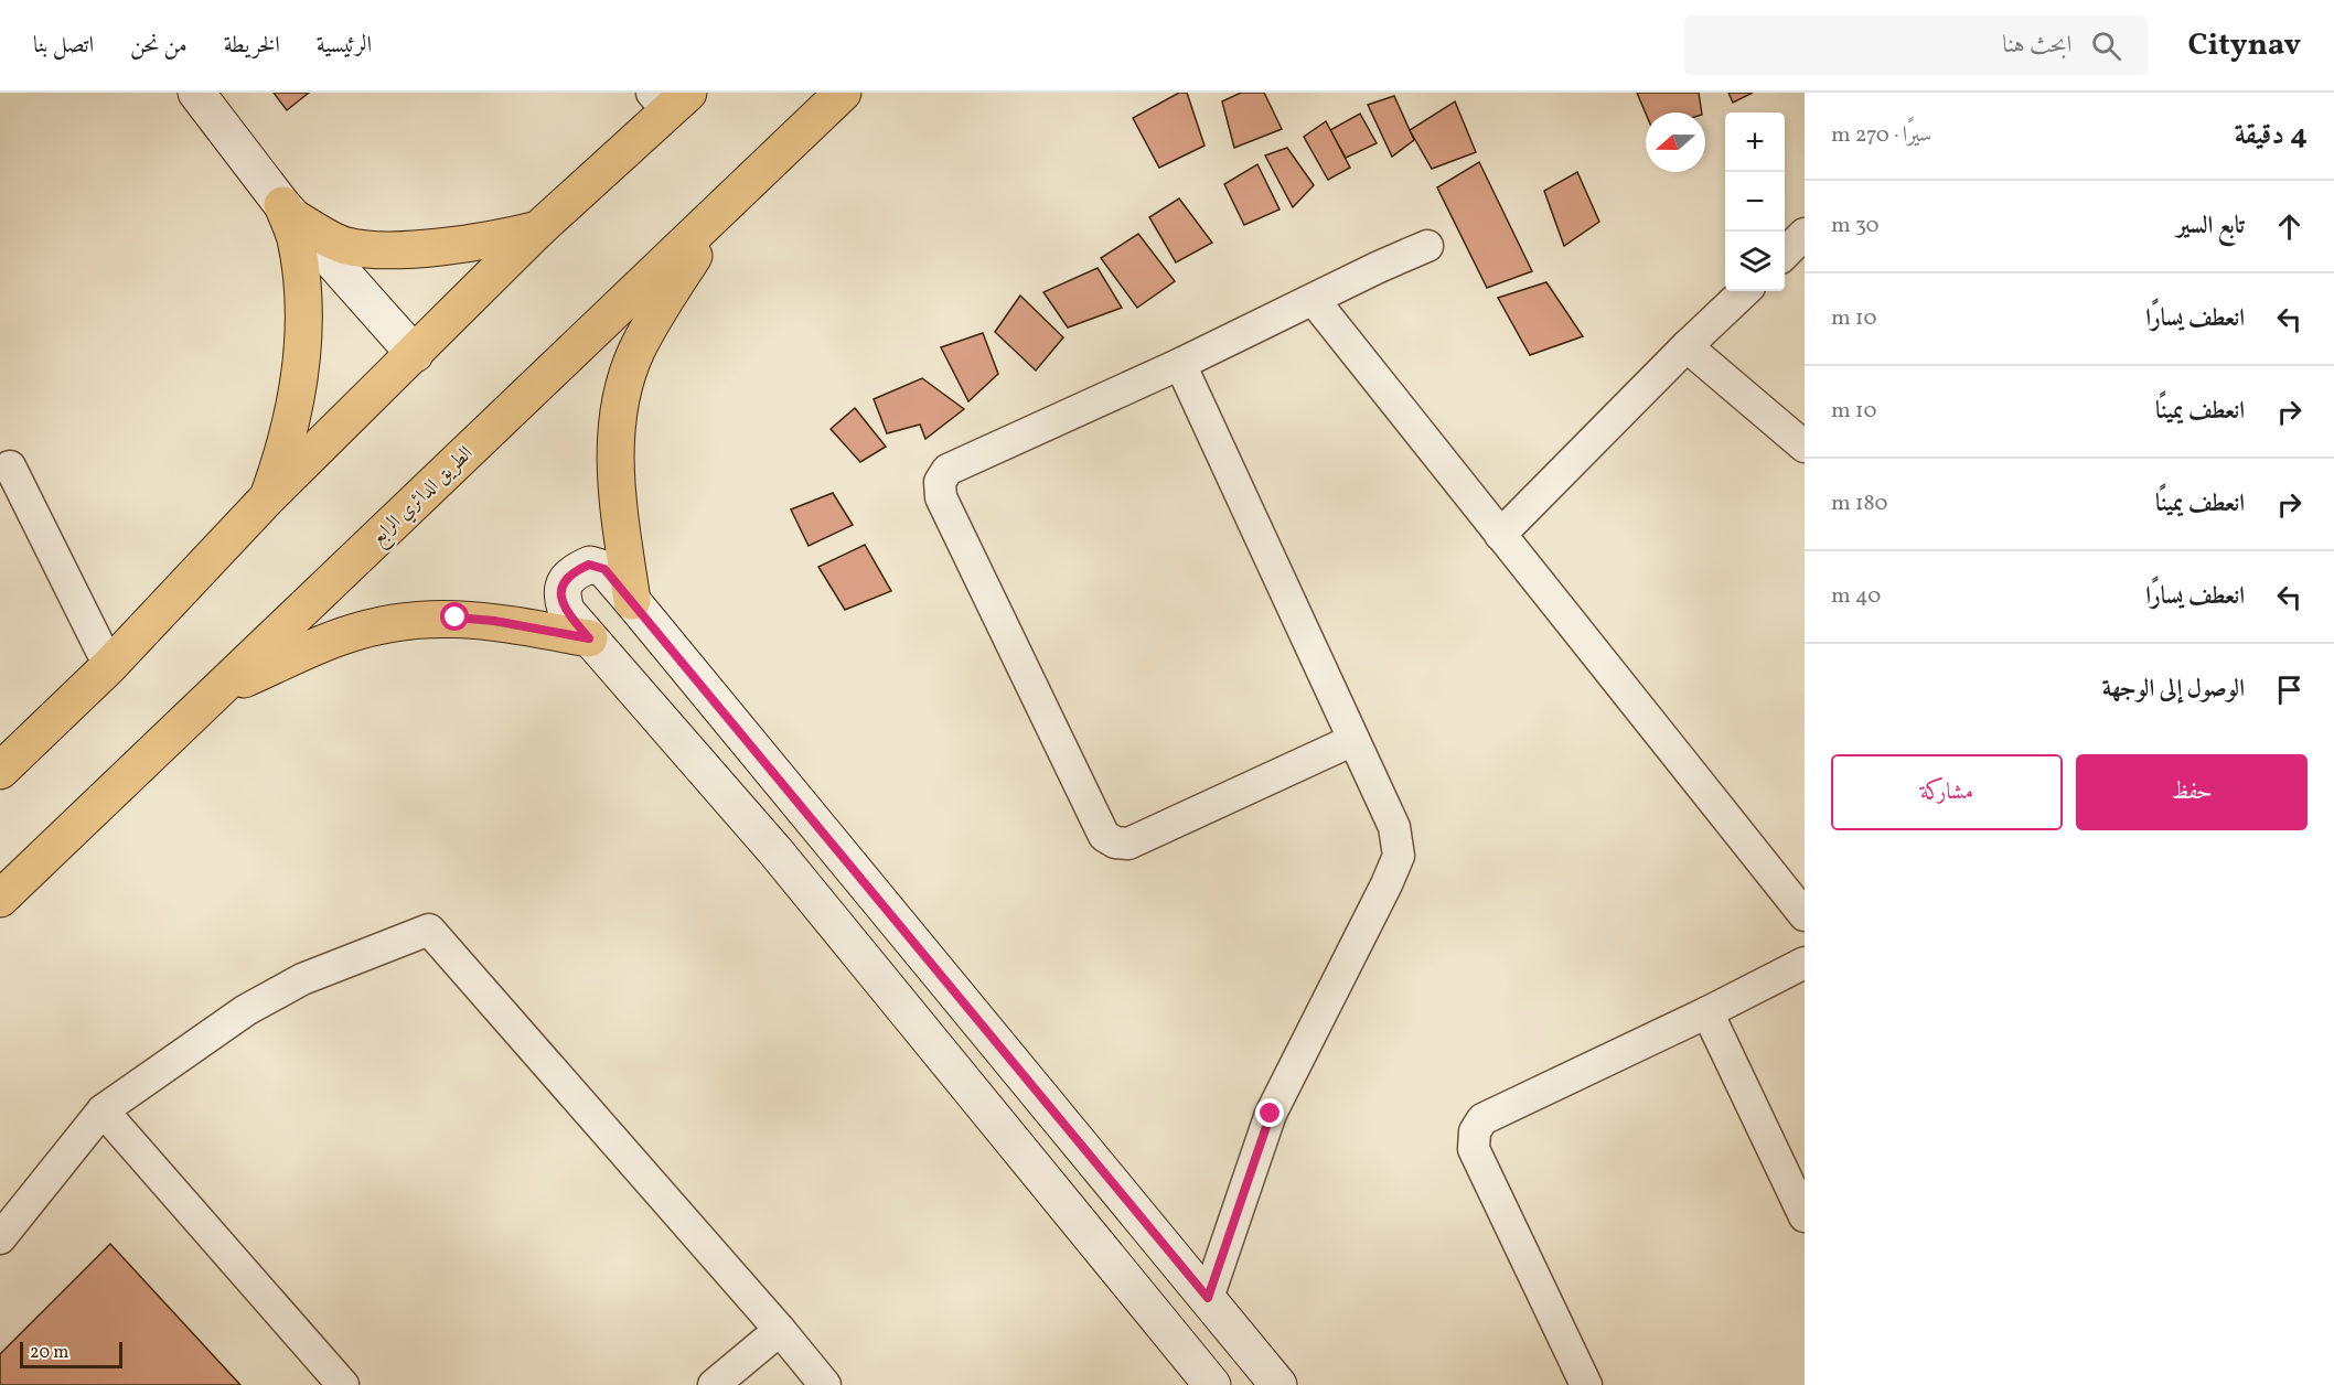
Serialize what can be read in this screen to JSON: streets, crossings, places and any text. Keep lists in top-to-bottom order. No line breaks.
{"streets":{"main road":["الطريق الدائري الرابع"]},"scale_bar":"20 m","north":"left","page":{"header":"Citynav","search":"ابحث هنا","nav":["الرئيسية","الخريطة","من نحن","اتصل بنا"],"heading":["4 دقيقة","سيرًا · 270 m"],"map_buttons":["+","−"],"list":[["تابع السير","30 m"],["انعطف يسارًا","10 m"],["انعطف يمينًا","10 m"],["انعطف يمينًا","180 m"],["انعطف يسارًا","40 m"],"الوصول إلى الوجهة"],"buttons":["حفظ","مشاركة"],"scale":"20 m"}}
